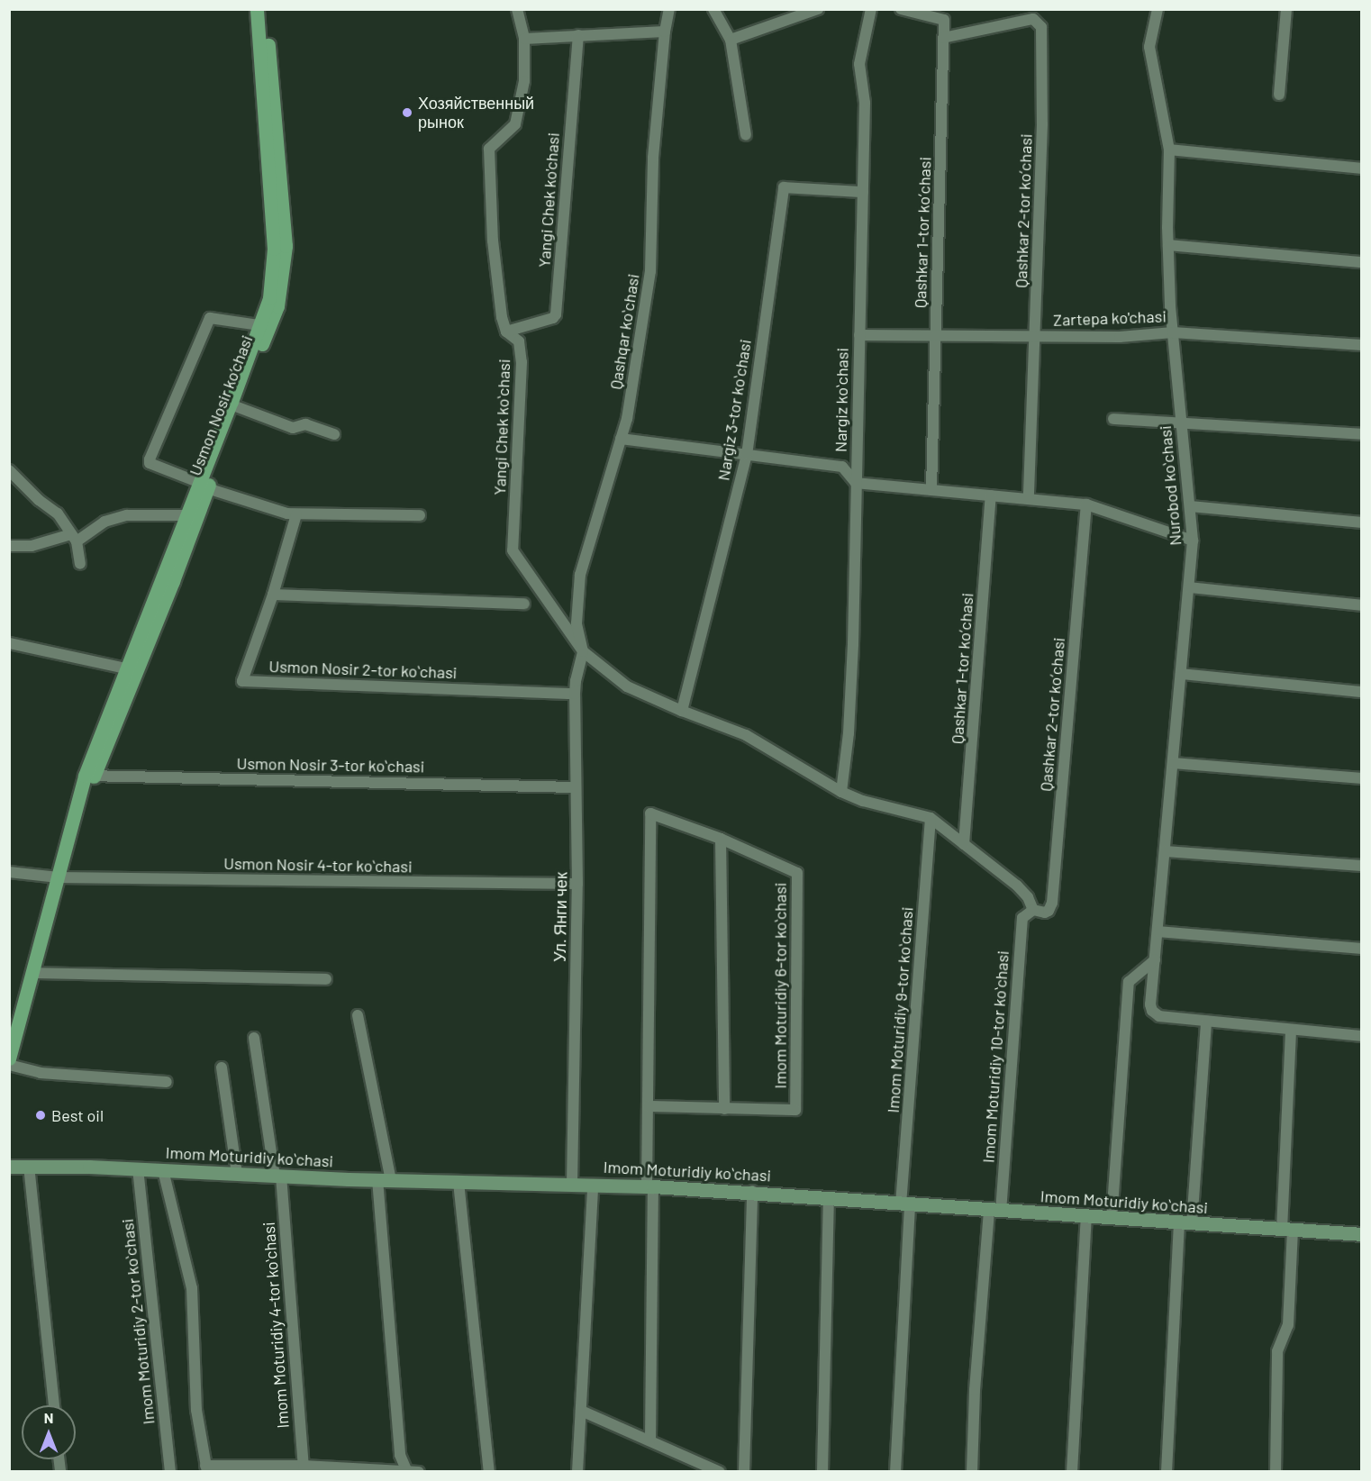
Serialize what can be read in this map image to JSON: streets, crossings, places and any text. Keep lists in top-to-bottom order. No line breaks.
{"streets":{"main road":["Usmon Nosir ko‘chasi"],"street":["Yangi Chek ko'chasi","Qashkar 2-tor koʼchasi","Qashkar 1-tor koʼchasi","Zartepa ko'chasi","Qashqar koʻchasi","Nargiz koʻchasi","Nargiz 3-tor koʻchasi","Yangi Chek koʻchasi","Nurobod koʻchasi","Usmon Nosir 2-tor koʻchasi","Usmon Nosir 3-tor koʻchasi","Usmon Nosir 4-tor koʻchasi","Ул. Янги чек","Imom Moturidiy 6-tor koʻchasi","Imom Moturidiy 9-tor koʻchasi","Imom Moturidiy 10-tor koʻchasi","Imom Moturidiy koʻchasi","Imom Moturidiy 2-tor koʻchasi","Imom Moturidiy 4-tor koʻchasi"]},"crossings":[["Yangi Chek ko'chasi","Yangi Chek koʻchasi"],["Qashkar 2-tor koʼchasi","Qashkar 1-tor koʼchasi"],["Qashkar 2-tor koʼchasi","Zartepa ko'chasi"],["Qashkar 2-tor koʼchasi","Imom Moturidiy 10-tor koʻchasi"],["Qashkar 1-tor koʼchasi","Zartepa ko'chasi"],["Zartepa ko'chasi","Nargiz koʻchasi"],["Zartepa ko'chasi","Nurobod koʻchasi"],["Qashqar koʻchasi","Yangi Chek koʻchasi"],["Qashqar koʻchasi","Ул. Янги чек"],["Nargiz koʻchasi","Nargiz 3-tor koʻchasi"],["Usmon Nosir ko‘chasi","Usmon Nosir 3-tor koʻchasi"],["Usmon Nosir ko‘chasi","Usmon Nosir 4-tor koʻchasi"],["Yangi Chek koʻchasi","Ул. Янги чек"],["Usmon Nosir 2-tor koʻchasi","Ул. Янги чек"],["Usmon Nosir 3-tor koʻchasi","Ул. Янги чек"],["Usmon Nosir 4-tor koʻchasi","Ул. Янги чек"],["Ул. Янги чек","Imom Moturidiy koʻchasi"],["Imom Moturidiy 6-tor koʻchasi","Imom Moturidiy koʻchasi"],["Imom Moturidiy 9-tor koʻchasi","Imom Moturidiy koʻchasi"],["Imom Moturidiy 10-tor koʻchasi","Imom Moturidiy koʻchasi"],["Imom Moturidiy koʻchasi","Imom Moturidiy 2-tor koʻchasi"],["Imom Moturidiy koʻchasi","Imom Moturidiy 4-tor koʻchasi"]],"places":["Хозяйственный рынок","Best oil"],"north":"top"}
